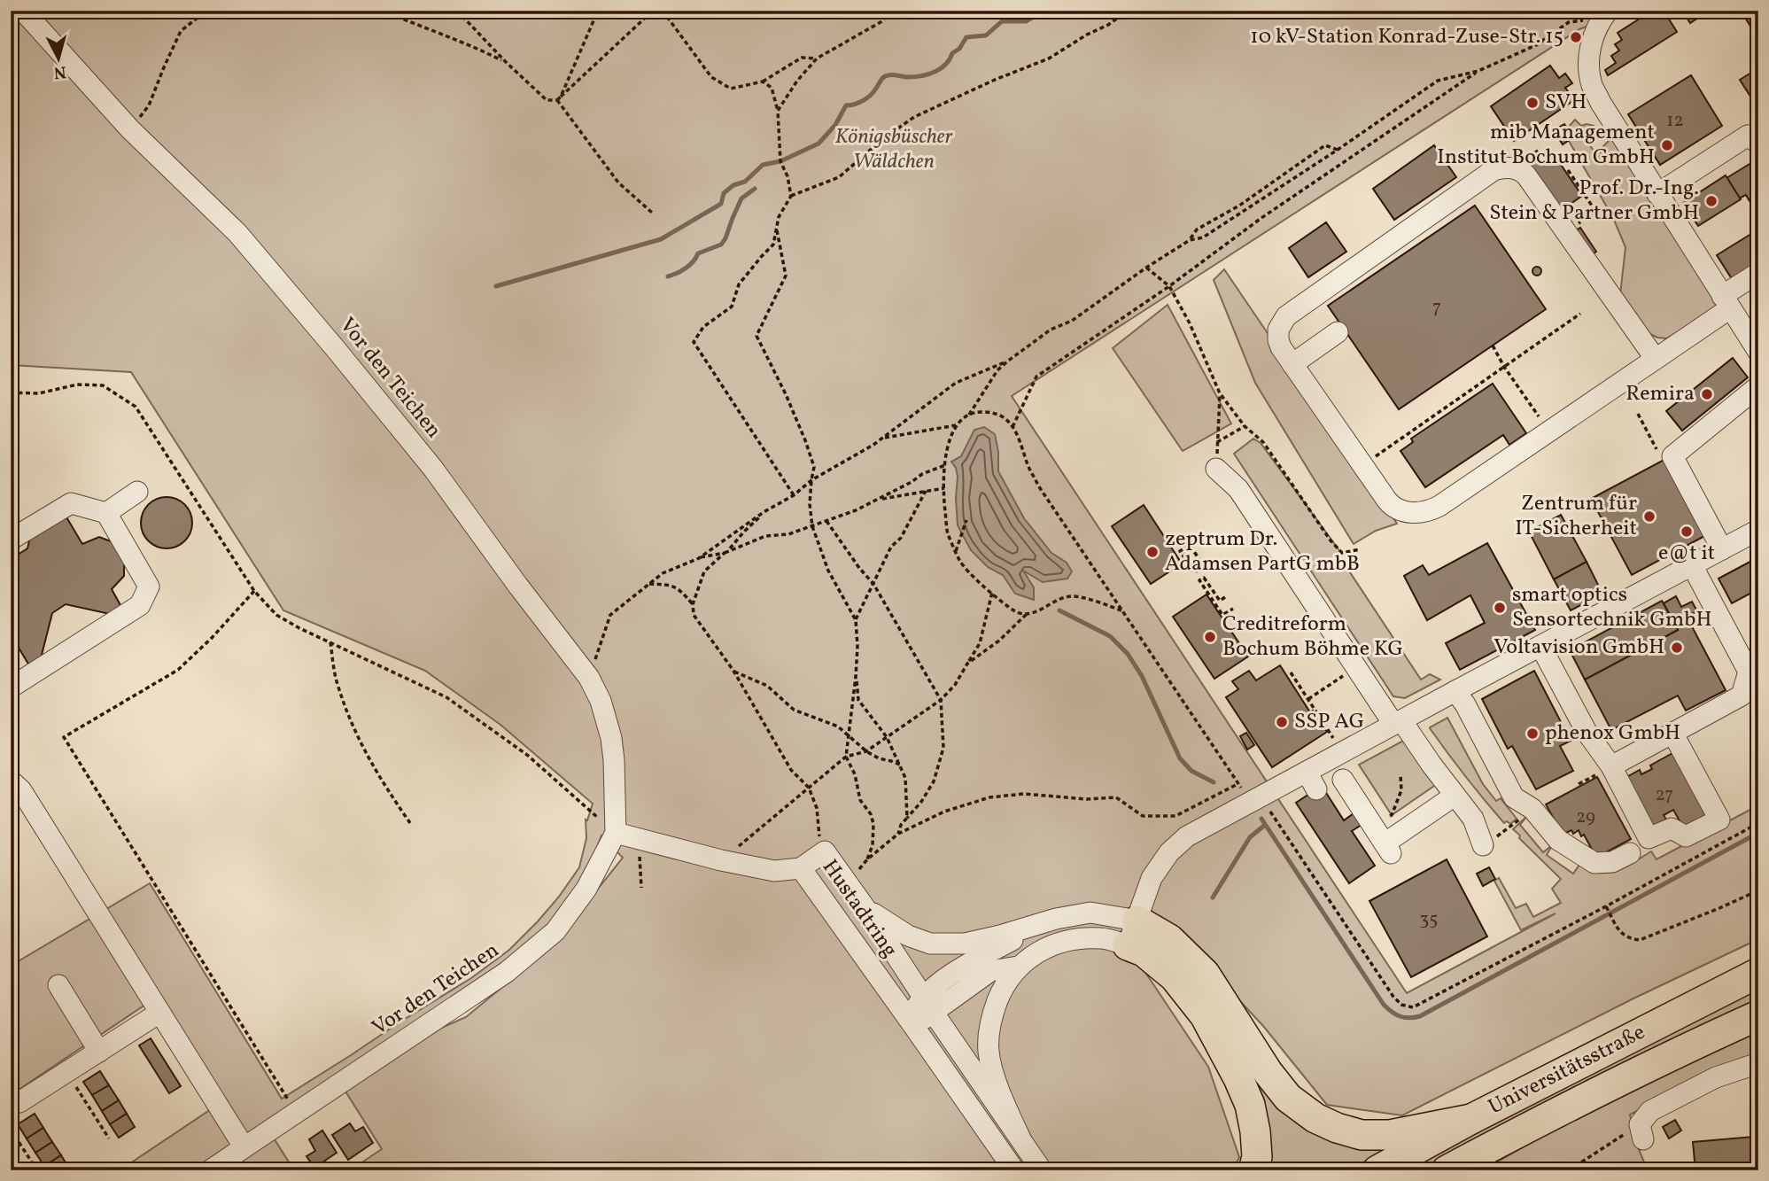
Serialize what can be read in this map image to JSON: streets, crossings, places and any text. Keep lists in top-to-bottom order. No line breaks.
{"streets":{"highway":["Universitätsstraße"],"street":["Vor den Teichen","Hustadtring"]},"parks":["Königsbüscher Wäldchen"],"places":["10 kV-Station Konrad-Zuse-Str. 15","SVH","mib Management Institut Bochum GmbH","Prof. Dr.-Ing. Stein & Partner GmbH","Remira","Zentrum für IT-Sicherheit","e@t it","zeptrum Dr. Adamsen PartG mbB","smart optics Sensortechnik GmbH","Creditreform Bochum Böhme KG","Voltavision GmbH","SSP AG","phenox GmbH"],"house_numbers":["12","7","27","29","35"],"north":"bottom"}
